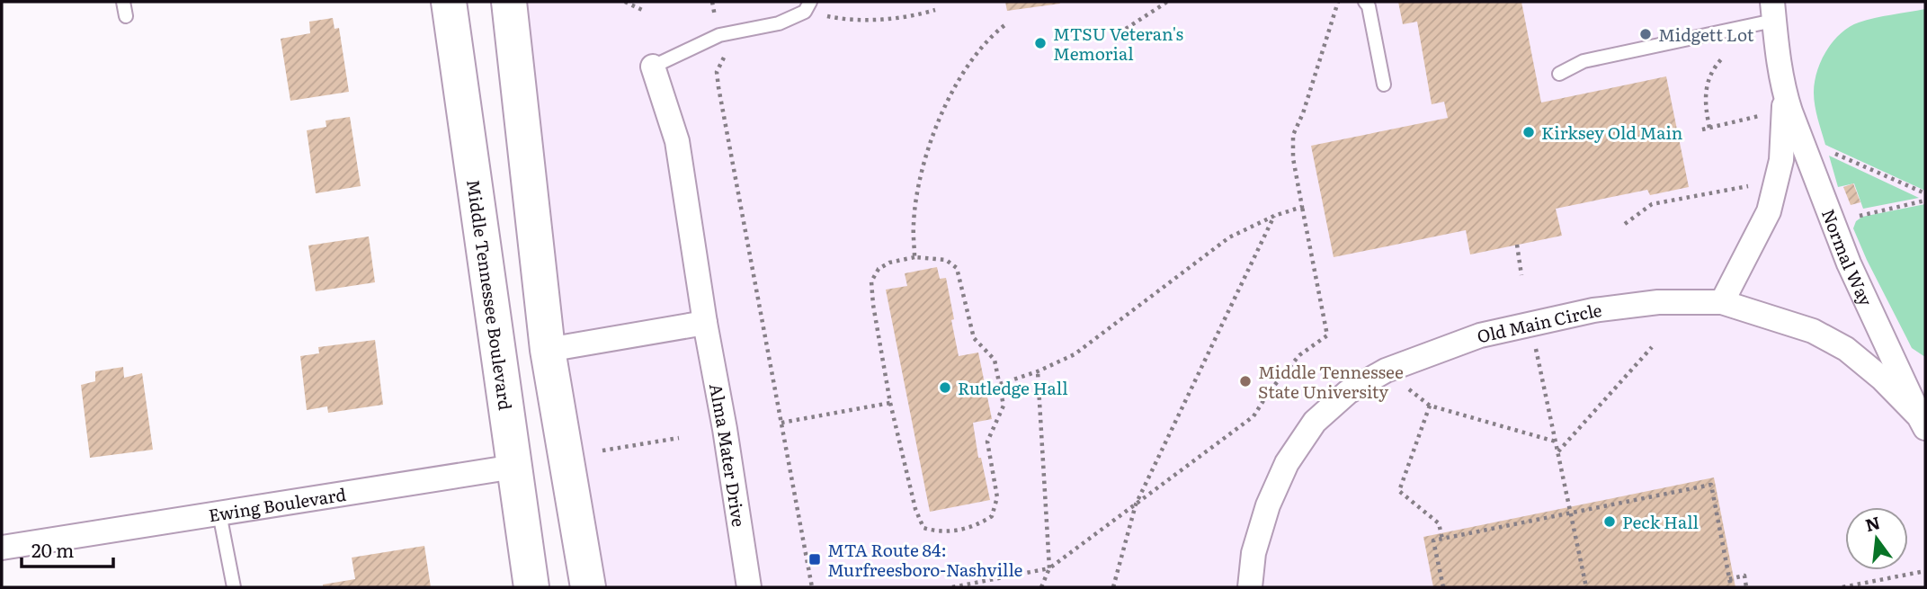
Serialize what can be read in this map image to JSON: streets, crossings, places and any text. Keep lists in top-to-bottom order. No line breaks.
{"streets":{"main road":["Middle Tennessee Boulevard"],"street":["Normal Way","Old Main Circle","Alma Mater Drive","Ewing Boulevard"]},"crossings":[["Normal Way","Old Main Circle"],["Middle Tennessee Boulevard","Ewing Boulevard"]],"places":{"other":["Midgett Lot","MTSU Veteran's Memorial","Kirksey Old Main","Middle Tennessee State University","Rutledge Hall","Peck Hall"],"transit":["MTA Route 84: Murfreesboro-Nashville"]},"scale_bar":"20 m","north":"top"}
